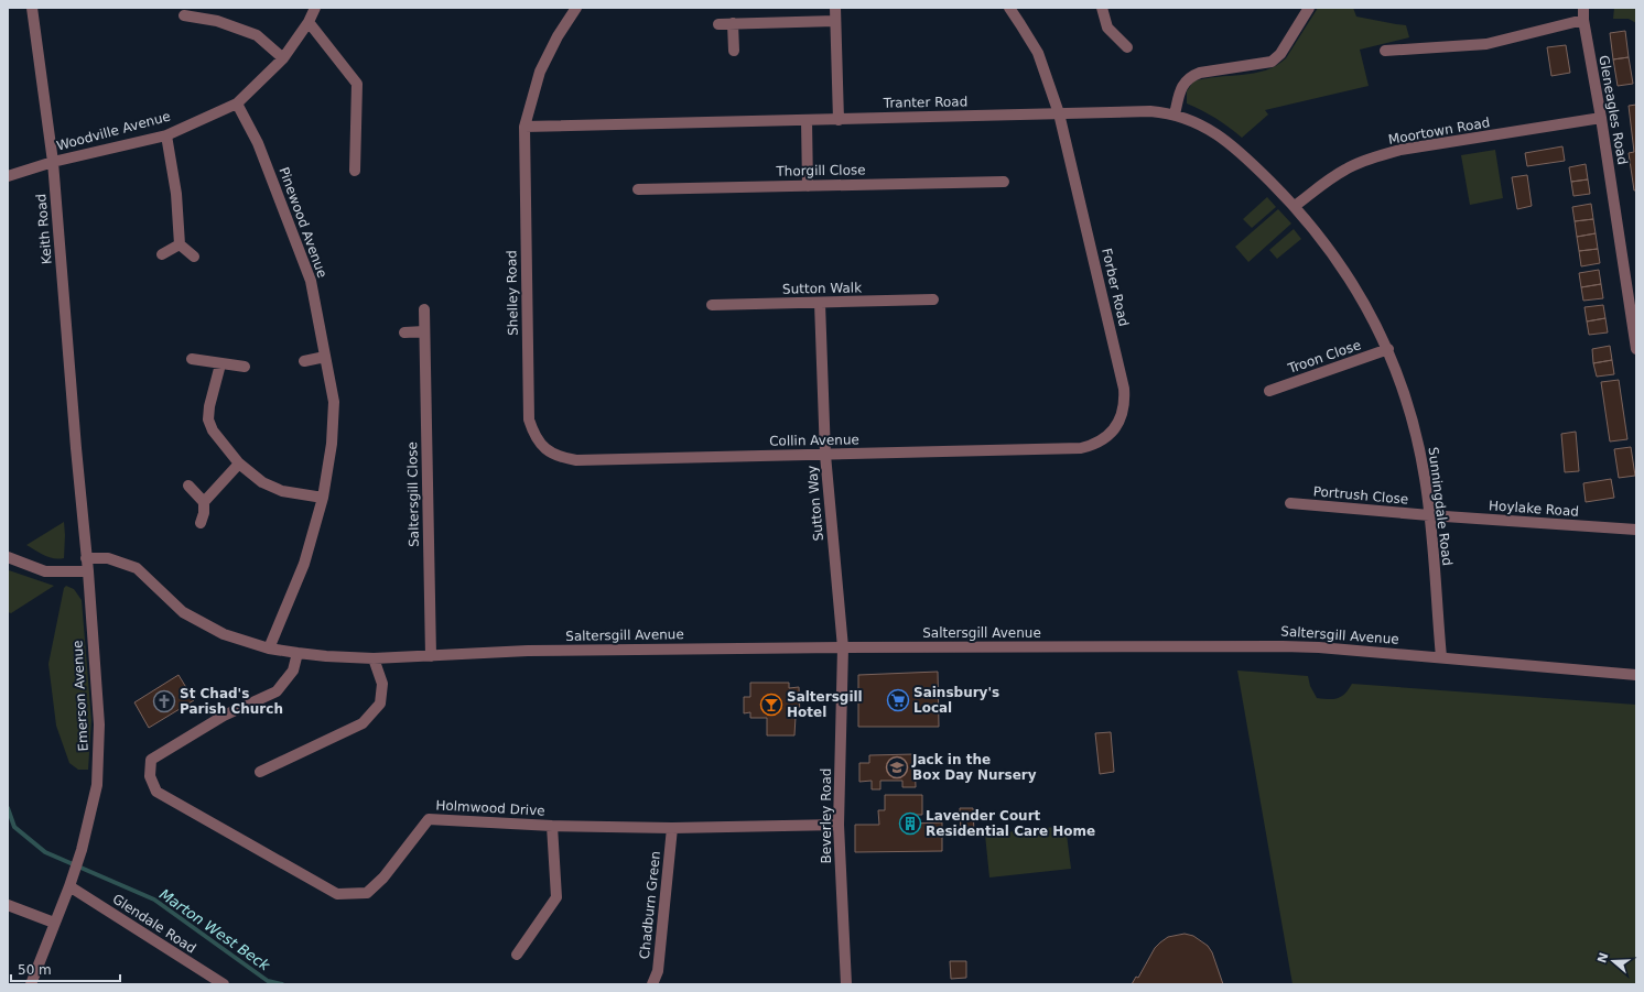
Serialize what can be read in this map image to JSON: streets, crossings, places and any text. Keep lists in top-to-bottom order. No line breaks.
{"streets":{"street":["Tranter Road","Gleneagles Road","Woodville Avenue","Moortown Road","Thorgill Close","Pinewood Avenue","Keith Road","Forber Road","Sutton Walk","Shelley Road","Troon Close","Collin Avenue","Saltersgill Close","Portrush Close","Sutton Way","Sunningdale Road","Hoylake Road","Saltersgill Avenue","Emerson Avenue","Holmwood Drive","Beverley Road","Chadburn Green","Glendale Road"]},"crossings":[["Tranter Road","Moortown Road"],["Tranter Road","Forber Road"],["Tranter Road","Shelley Road"],["Tranter Road","Sunningdale Road"],["Gleneagles Road","Moortown Road"],["Woodville Avenue","Pinewood Avenue"],["Woodville Avenue","Keith Road"],["Moortown Road","Sunningdale Road"],["Pinewood Avenue","Saltersgill Avenue"],["Keith Road","Emerson Avenue"],["Forber Road","Collin Avenue"],["Sutton Walk","Sutton Way"],["Shelley Road","Collin Avenue"],["Troon Close","Sunningdale Road"],["Collin Avenue","Sutton Way"],["Saltersgill Close","Saltersgill Avenue"],["Portrush Close","Sunningdale Road"],["Portrush Close","Hoylake Road"],["Sutton Way","Saltersgill Avenue"],["Sutton Way","Beverley Road"],["Sunningdale Road","Hoylake Road"],["Sunningdale Road","Saltersgill Avenue"],["Saltersgill Avenue","Emerson Avenue"],["Saltersgill Avenue","Holmwood Drive"],["Saltersgill Avenue","Beverley Road"],["Emerson Avenue","Glendale Road"],["Holmwood Drive","Beverley Road"],["Holmwood Drive","Chadburn Green"]],"water":["Marton West Beck"],"places":{"supermarket":["Sainsbury's Local"],"church":["St Chad's Parish Church"],"bar":["Saltersgill Hotel"],"school or university":["Jack in the Box Day Nursery"],"building":["Lavender Court Residential Care Home"]},"scale_bar":"50 m","north":"left"}
